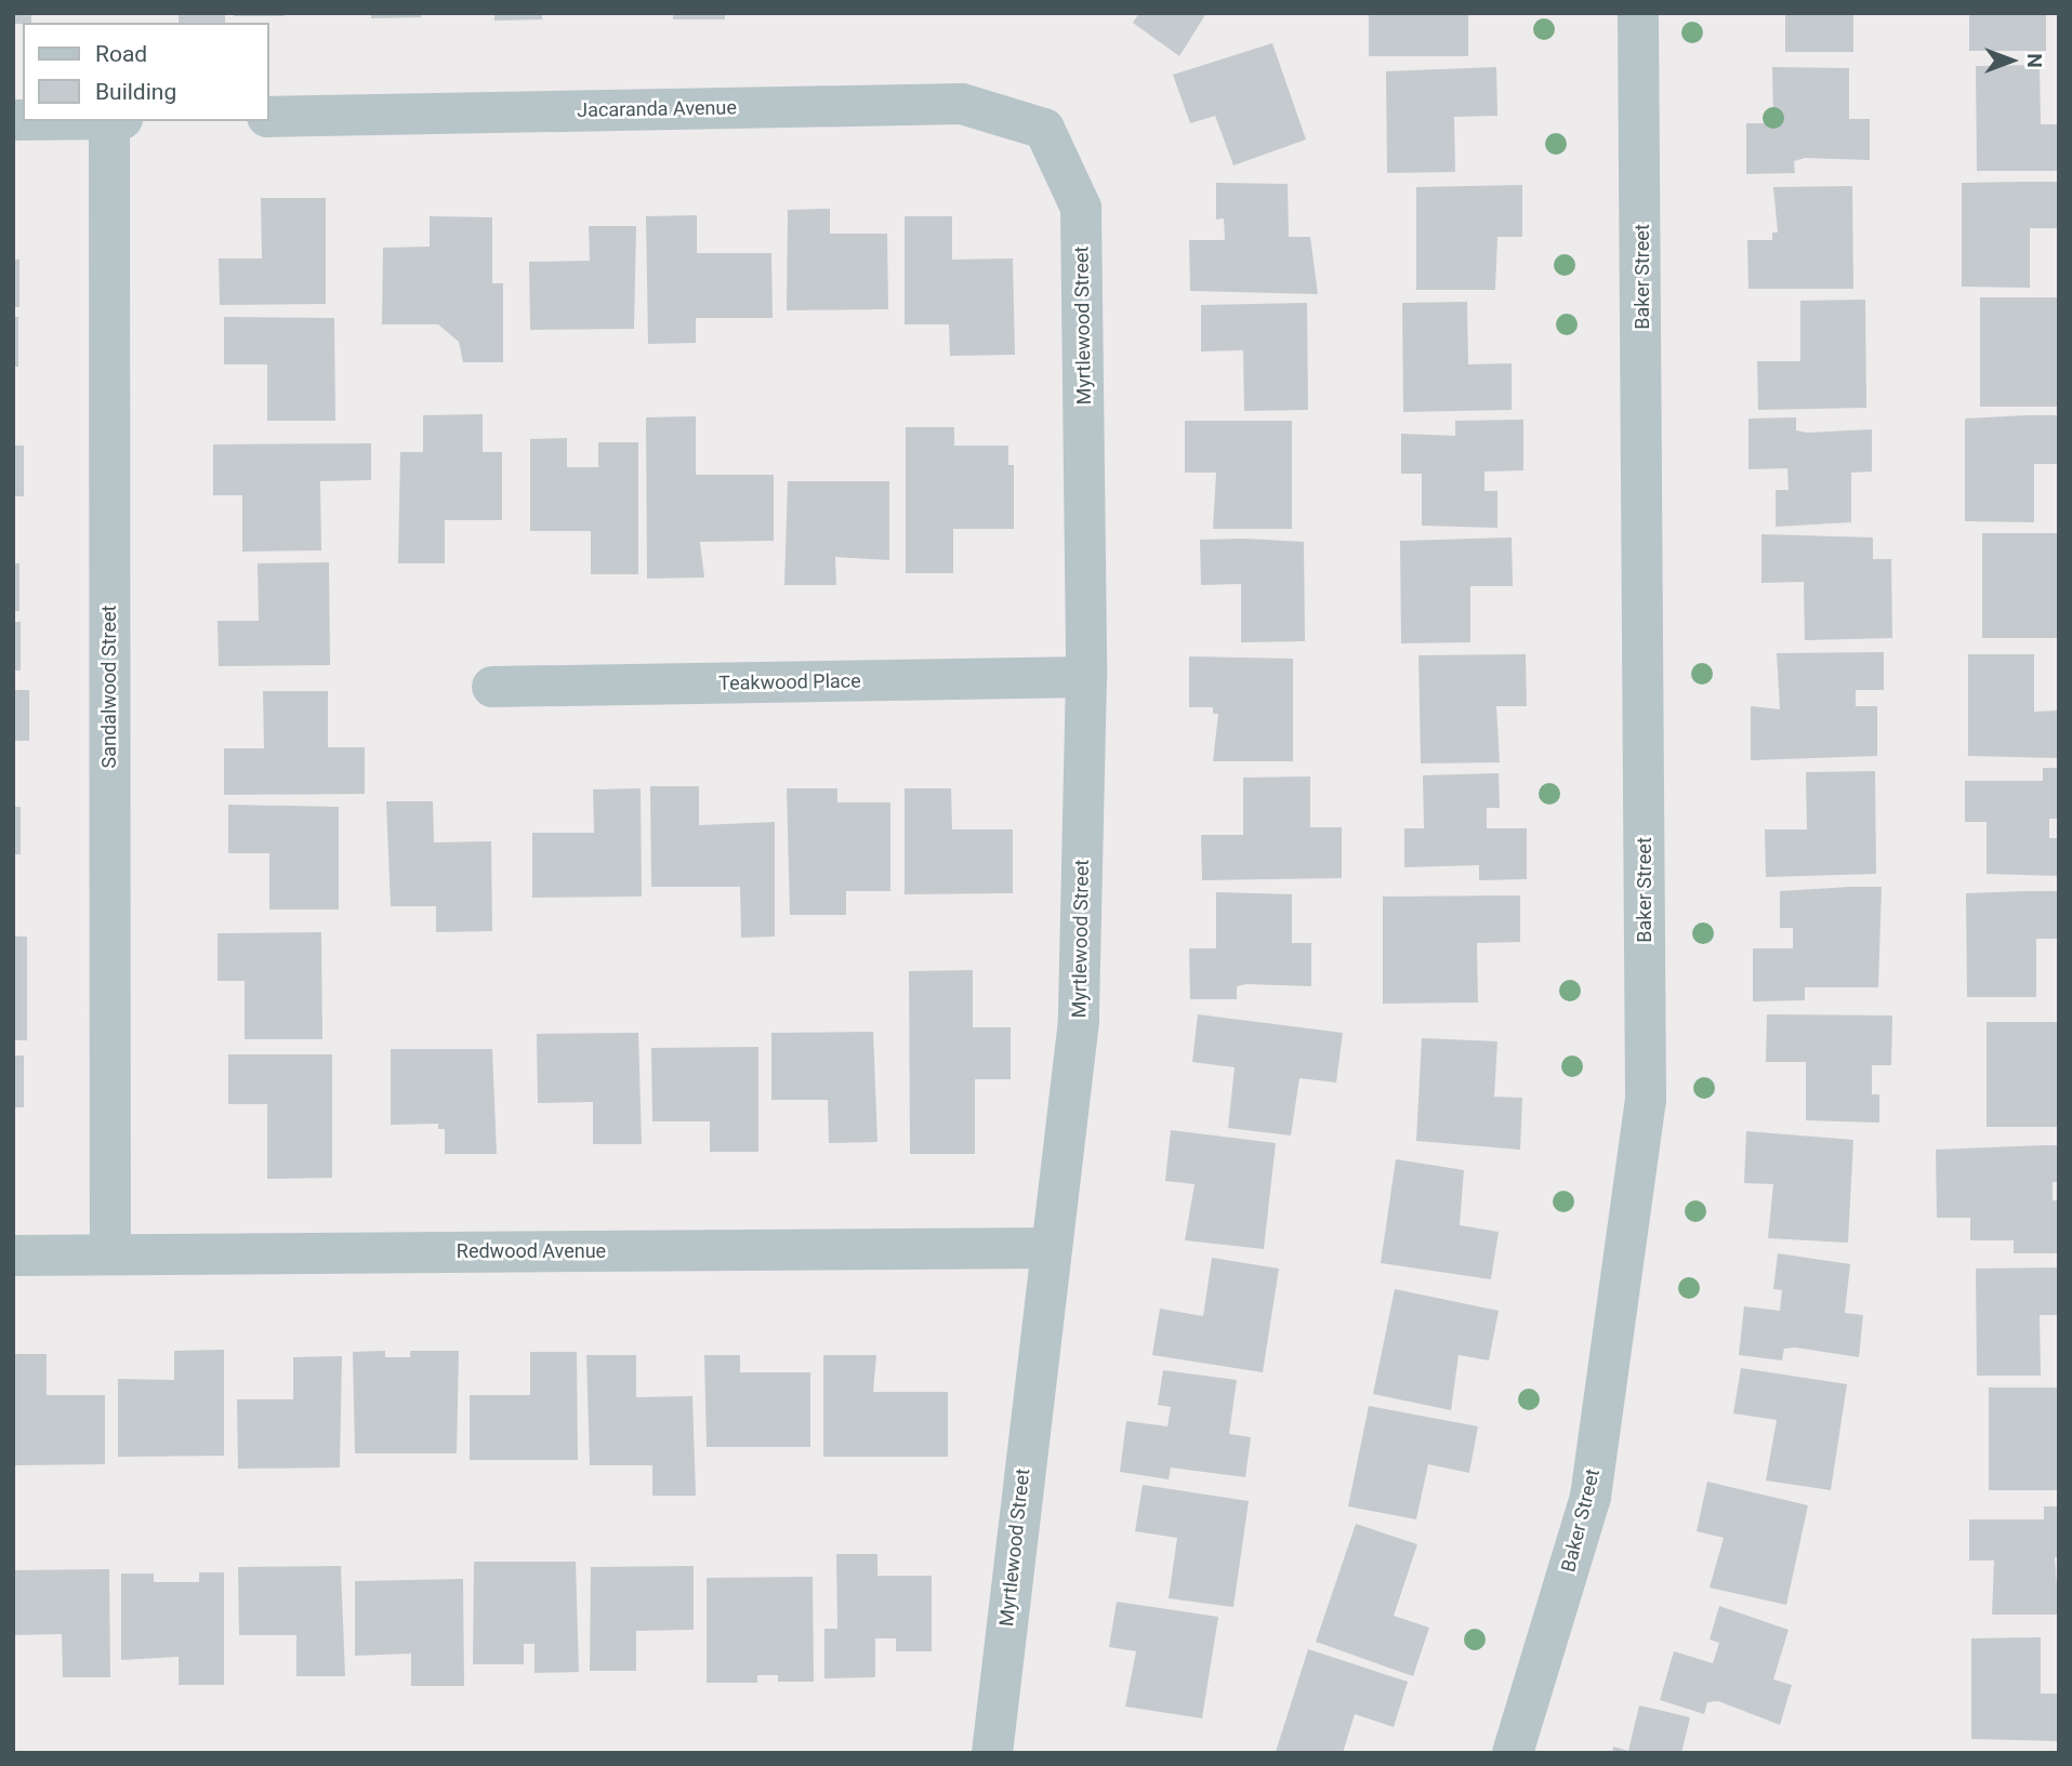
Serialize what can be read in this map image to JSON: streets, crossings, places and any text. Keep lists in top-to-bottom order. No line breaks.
{"streets":{"street":["Jacaranda Avenue","Baker Street","Myrtlewood Street","Teakwood Place","Sandalwood Street","Redwood Avenue"]},"crossings":[["Jacaranda Avenue","Myrtlewood Street"],["Myrtlewood Street","Teakwood Place"],["Myrtlewood Street","Redwood Avenue"],["Sandalwood Street","Redwood Avenue"]],"legend":["Road","Building"],"north":"right"}
